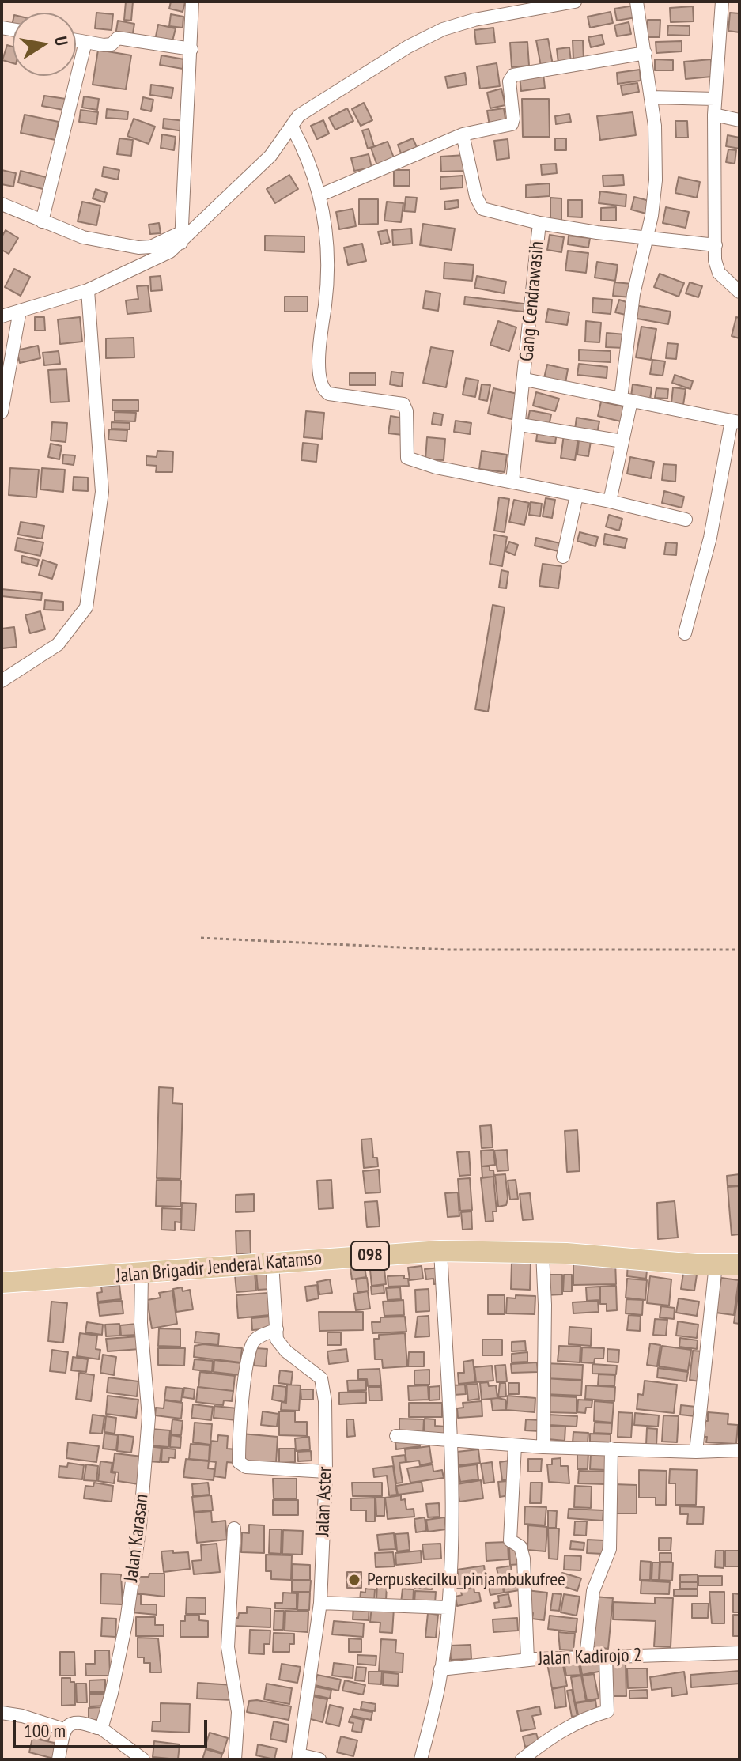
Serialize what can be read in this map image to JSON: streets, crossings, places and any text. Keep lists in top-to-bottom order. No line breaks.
{"streets":{"main road":["098","Jalan Brigadir Jenderal Katamso"],"street":["Gang Cendrawasih","Jalan Aster","Jalan Karasan","Jalan Kadirojo 2"]},"crossings":[["Jalan Brigadir Jenderal Katamso","Jalan Aster"],["Jalan Brigadir Jenderal Katamso","Jalan Karasan"]],"places":["Perpuskecilku_pinjambukufree"],"scale_bar":"100 m","north":"right"}
